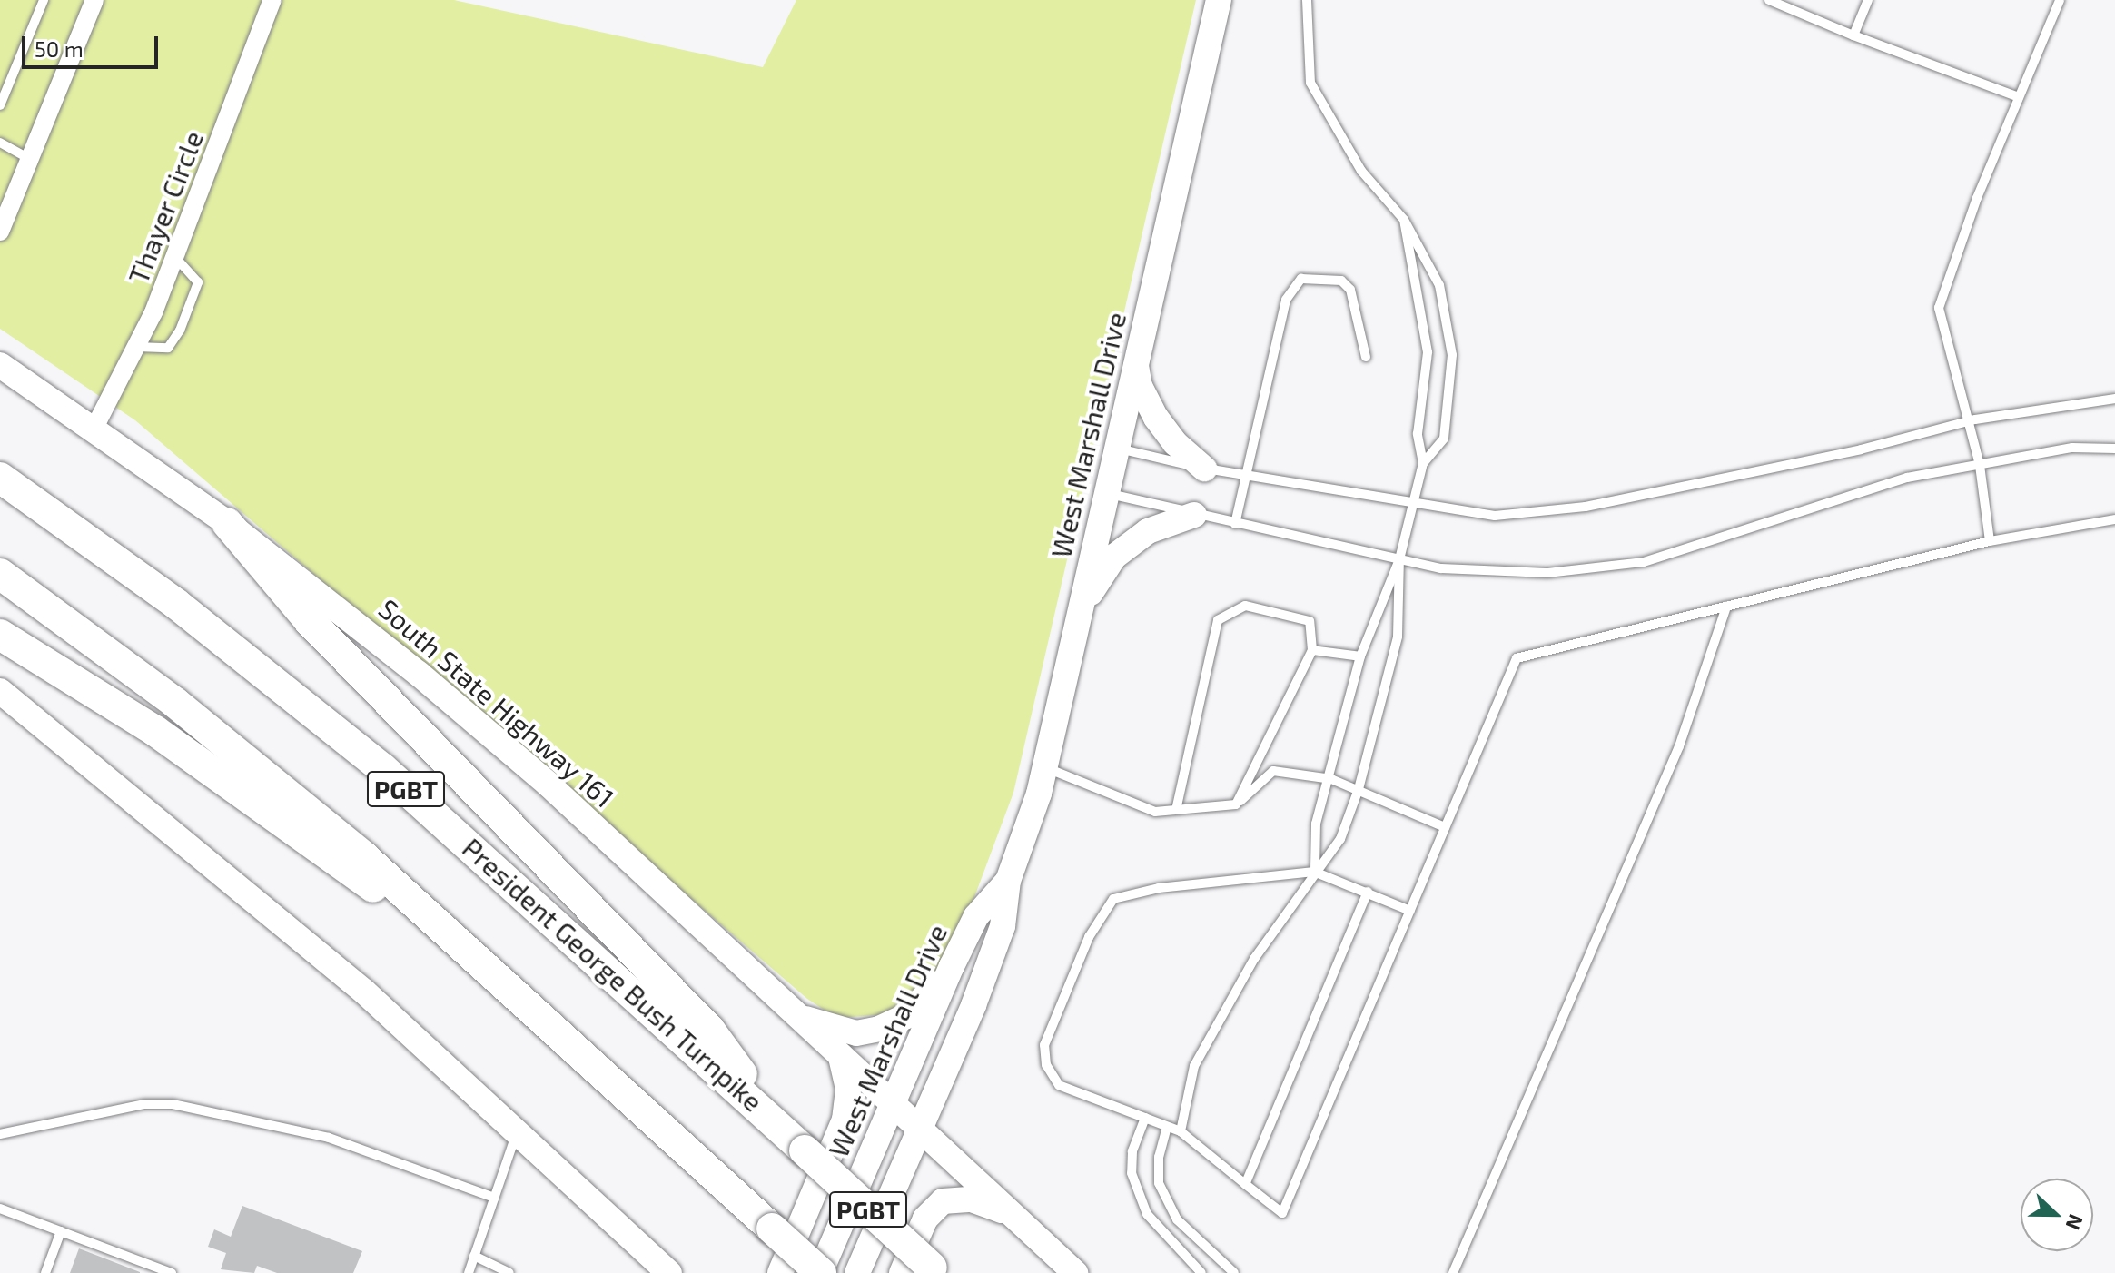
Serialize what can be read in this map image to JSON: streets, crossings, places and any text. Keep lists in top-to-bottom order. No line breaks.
{"streets":{"highway":["PGBT","President George Bush Turnpike"],"main road":["West Marshall Drive","South State Highway 161"],"street":["Thayer Circle"]},"crossings":[["Thayer Circle","South State Highway 161"],["West Marshall Drive","South State Highway 161"],["West Marshall Drive","PGBT"]],"scale_bar":"50 m","north":"right"}
